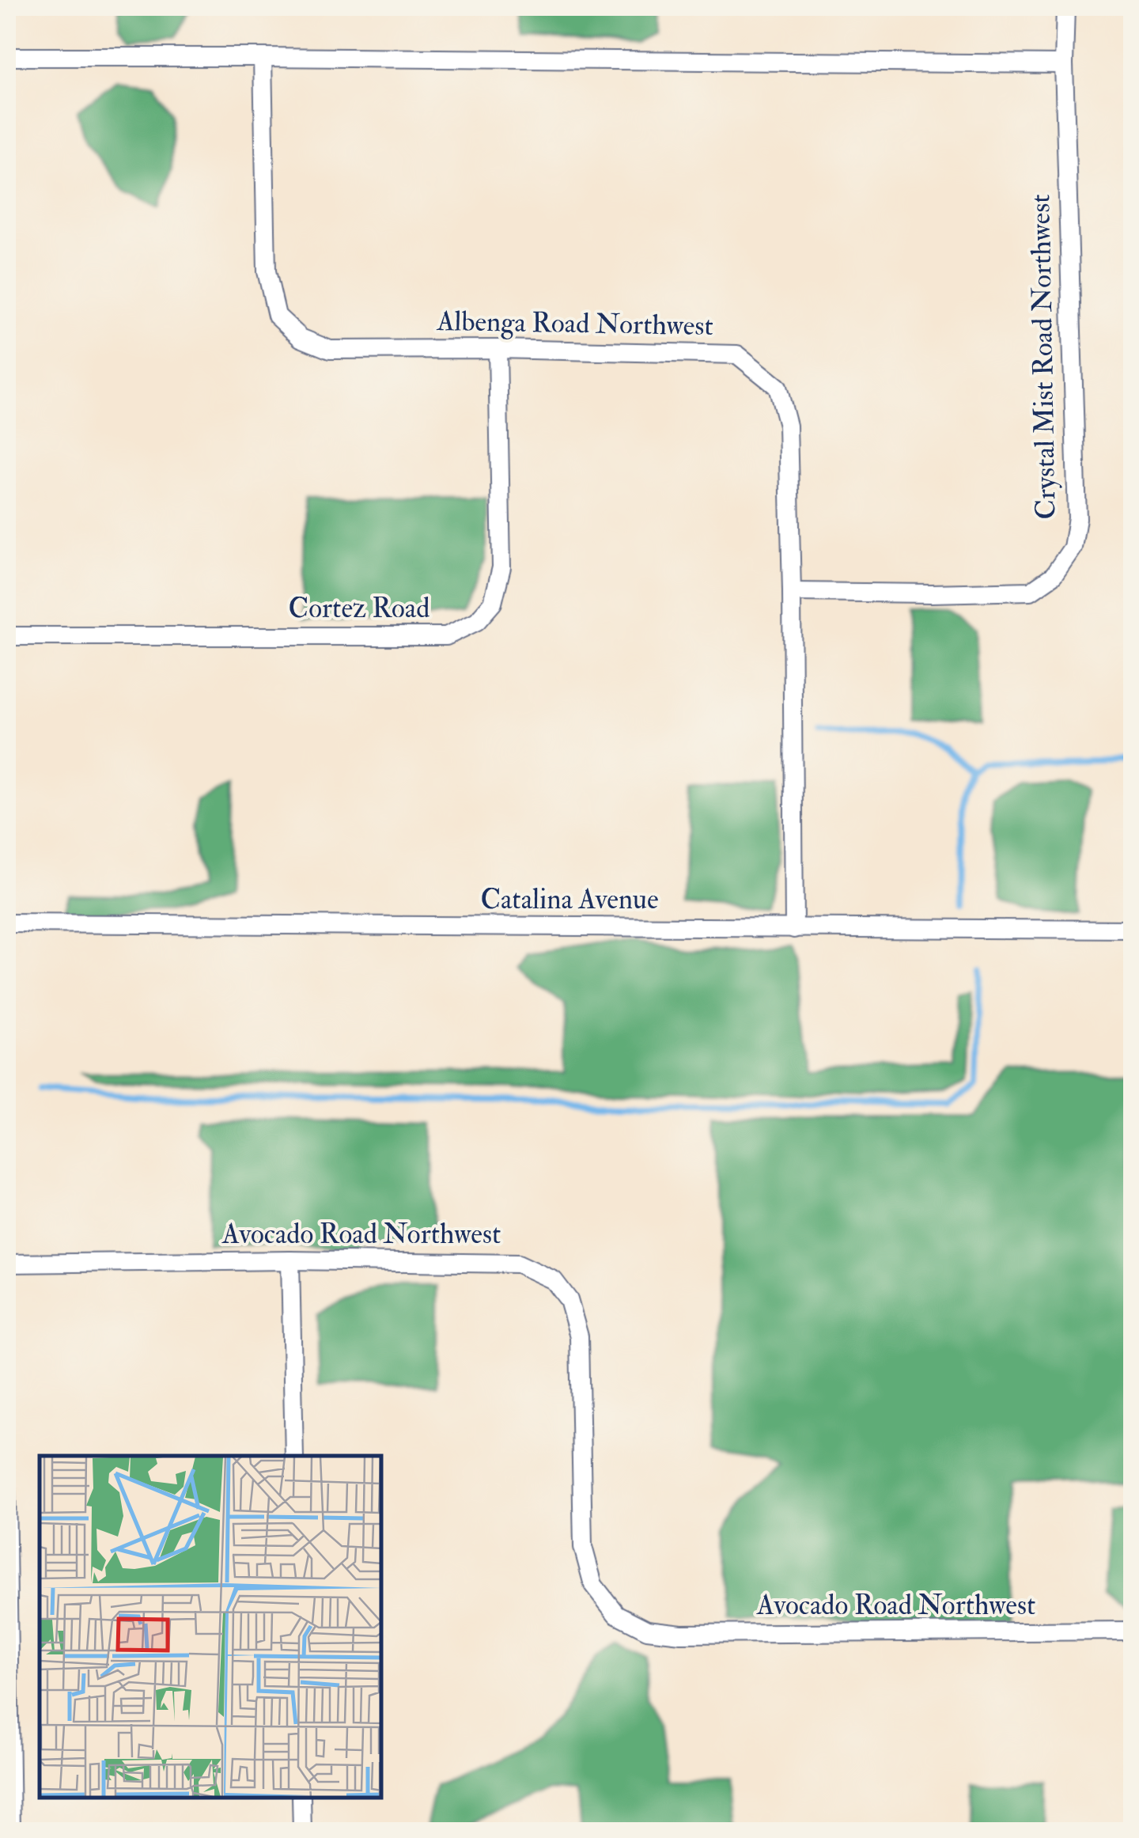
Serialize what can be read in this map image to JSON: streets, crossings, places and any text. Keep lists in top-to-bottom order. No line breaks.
{"streets":{"street":["Albenga Road Northwest","Crystal Mist Road Northwest","Cortez Road","Catalina Avenue","Avocado Road Northwest"]},"crossings":[["Albenga Road Northwest","Crystal Mist Road Northwest"],["Albenga Road Northwest","Cortez Road"],["Albenga Road Northwest","Catalina Avenue"]]}
